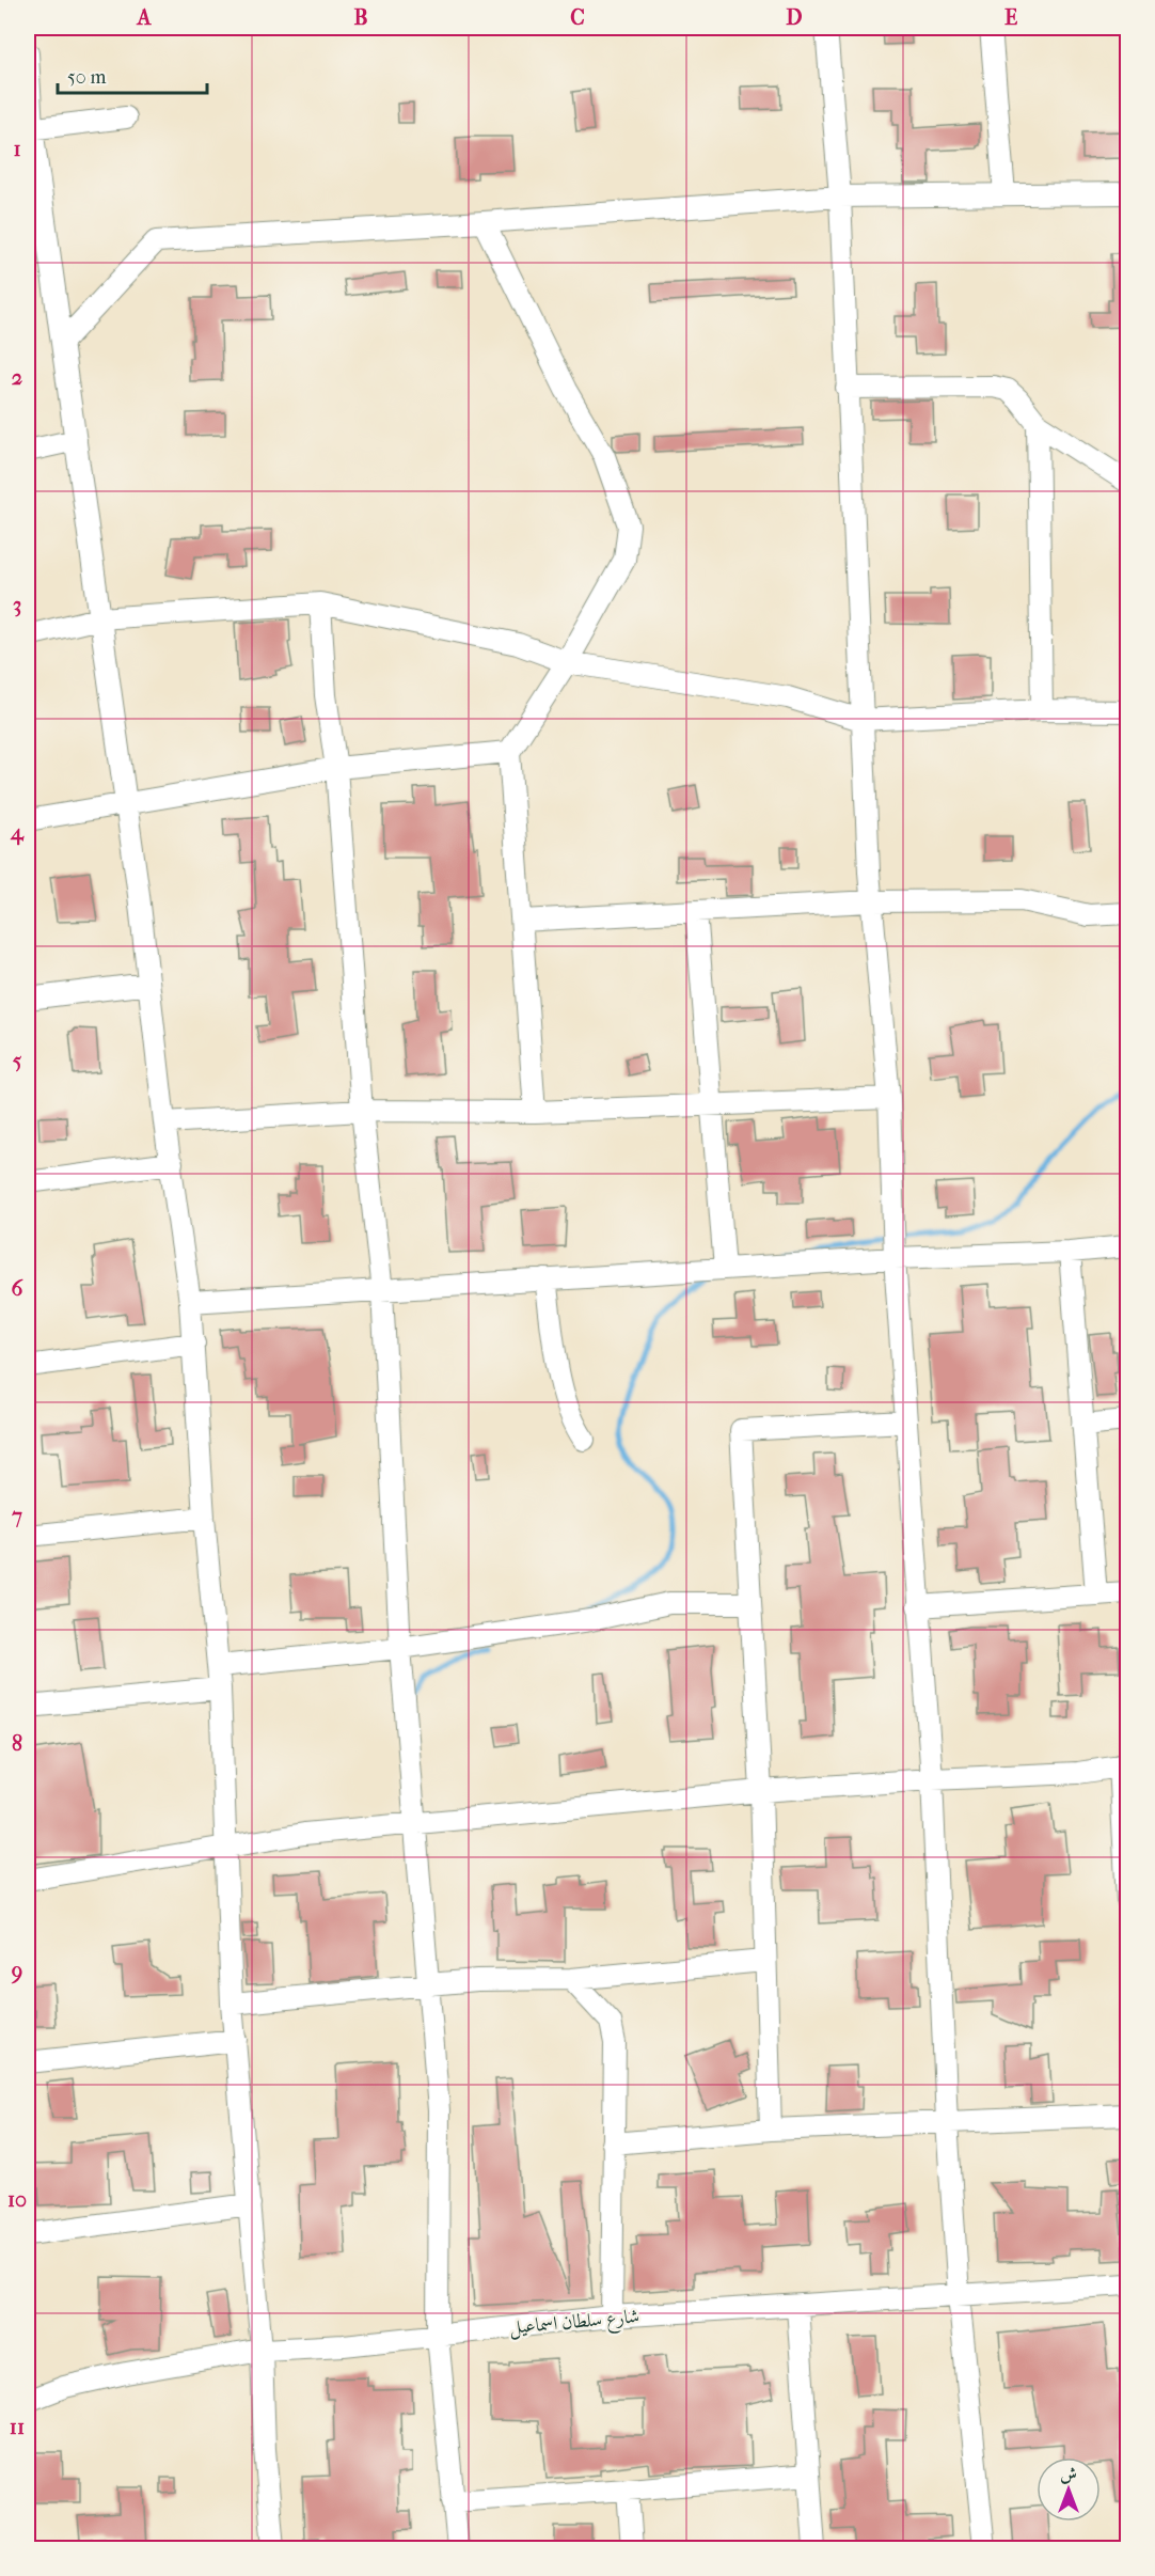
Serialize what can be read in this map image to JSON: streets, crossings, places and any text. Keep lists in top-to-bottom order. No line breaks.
{"streets":{"street":["شارع سلطان اسماعيل"]},"scale_bar":"50 m","north":"top","grid":{"columns":["A","B","C","D","E"],"rows":["1","2","3","4","5","6","7","8","9","10","11"]}}
